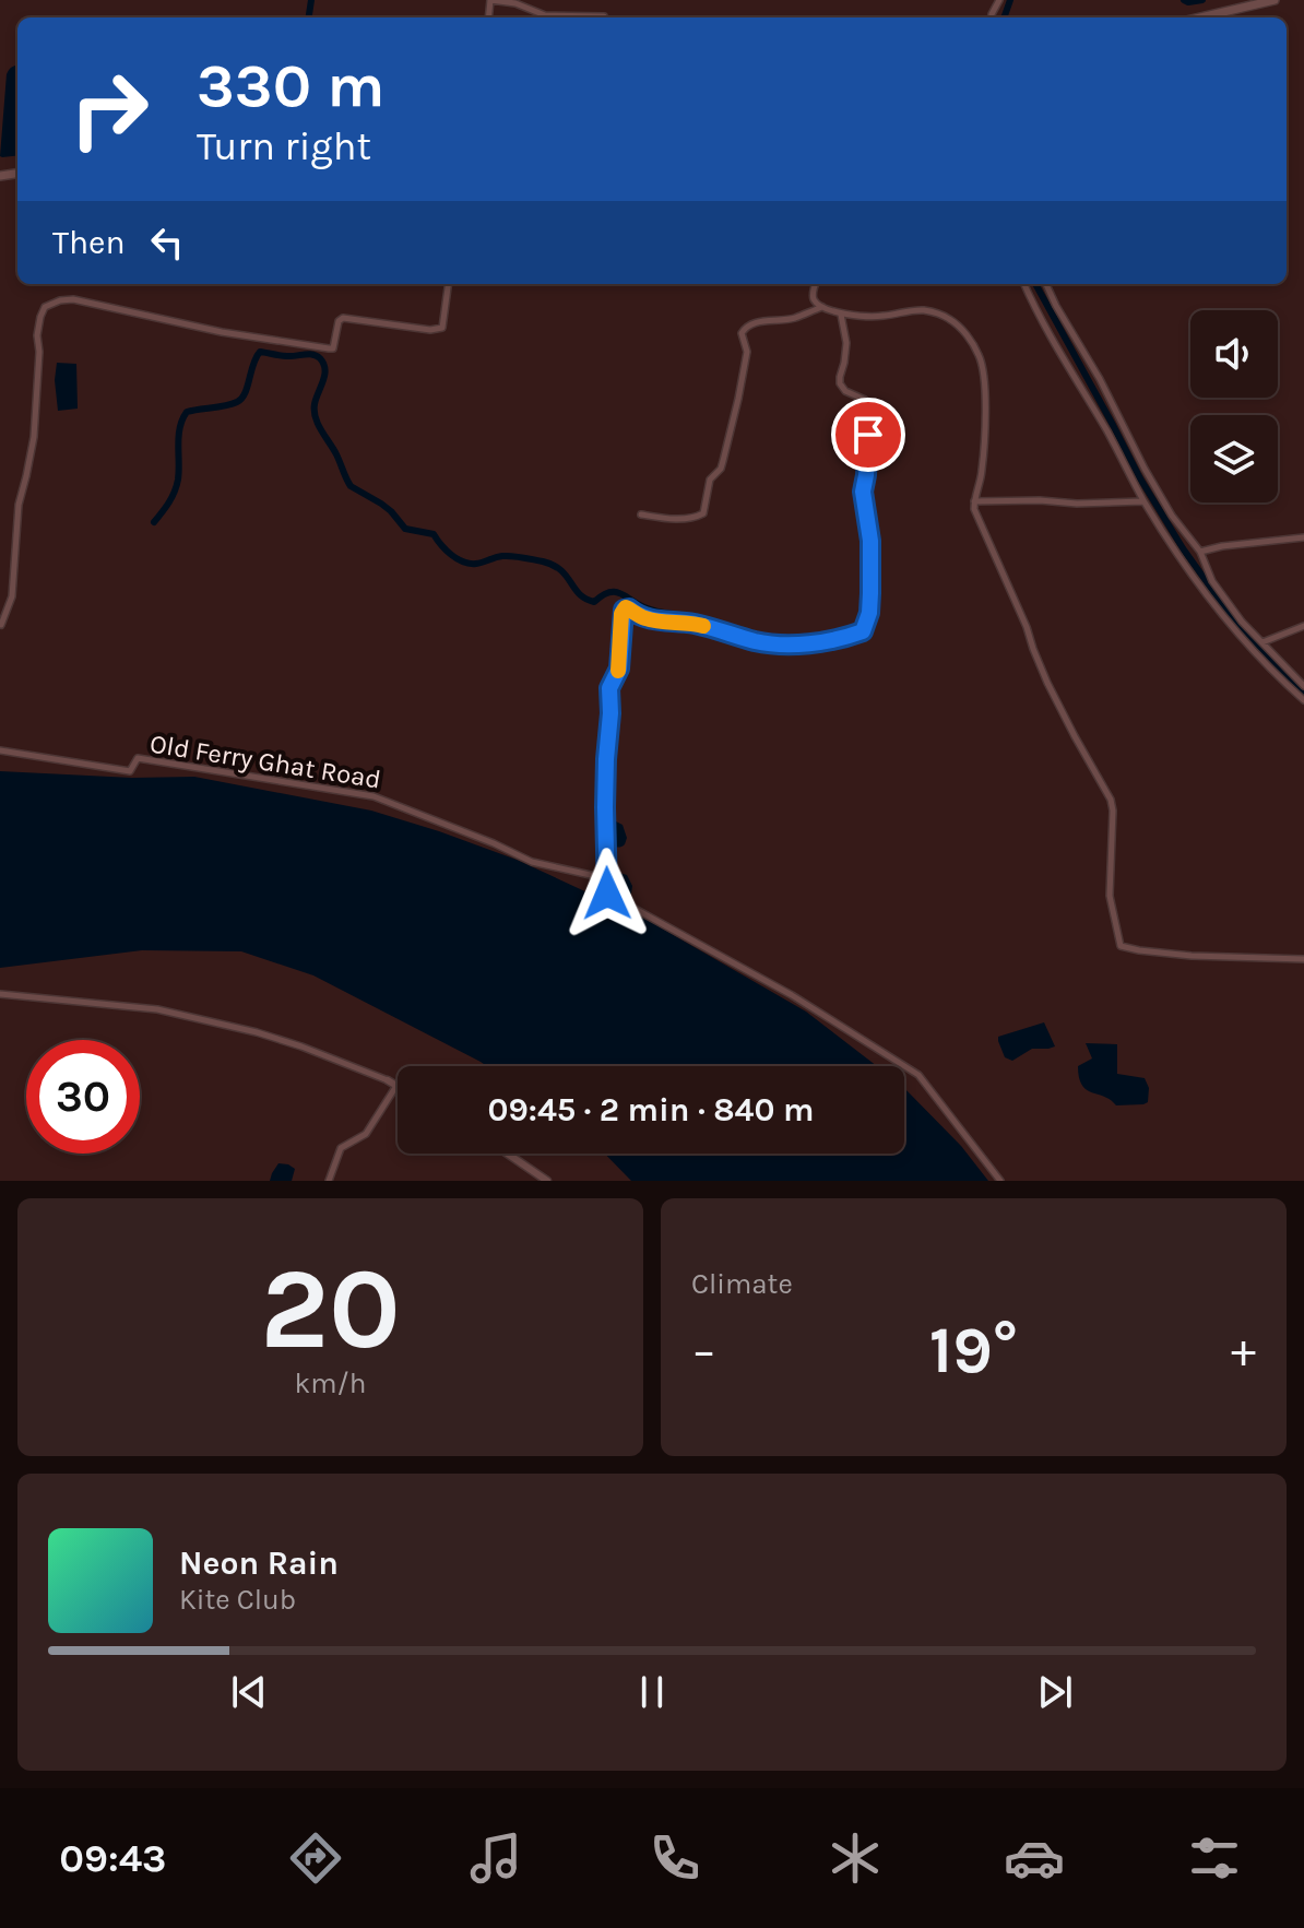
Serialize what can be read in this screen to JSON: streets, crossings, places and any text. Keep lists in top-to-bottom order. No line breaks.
{"streets":{"street":["Old Ferry Ghat Road"]},"page":{"turn":["330 m","Turn right"],"then":"Then","limit":"30","trip":"09:45 · 2 min · 840 m","tile":[["20","km/h"],"Climate"],"heat":["−","19°","+"],"song":["Neon Rain","Kite Club"],"tabs":"09:43"}}
